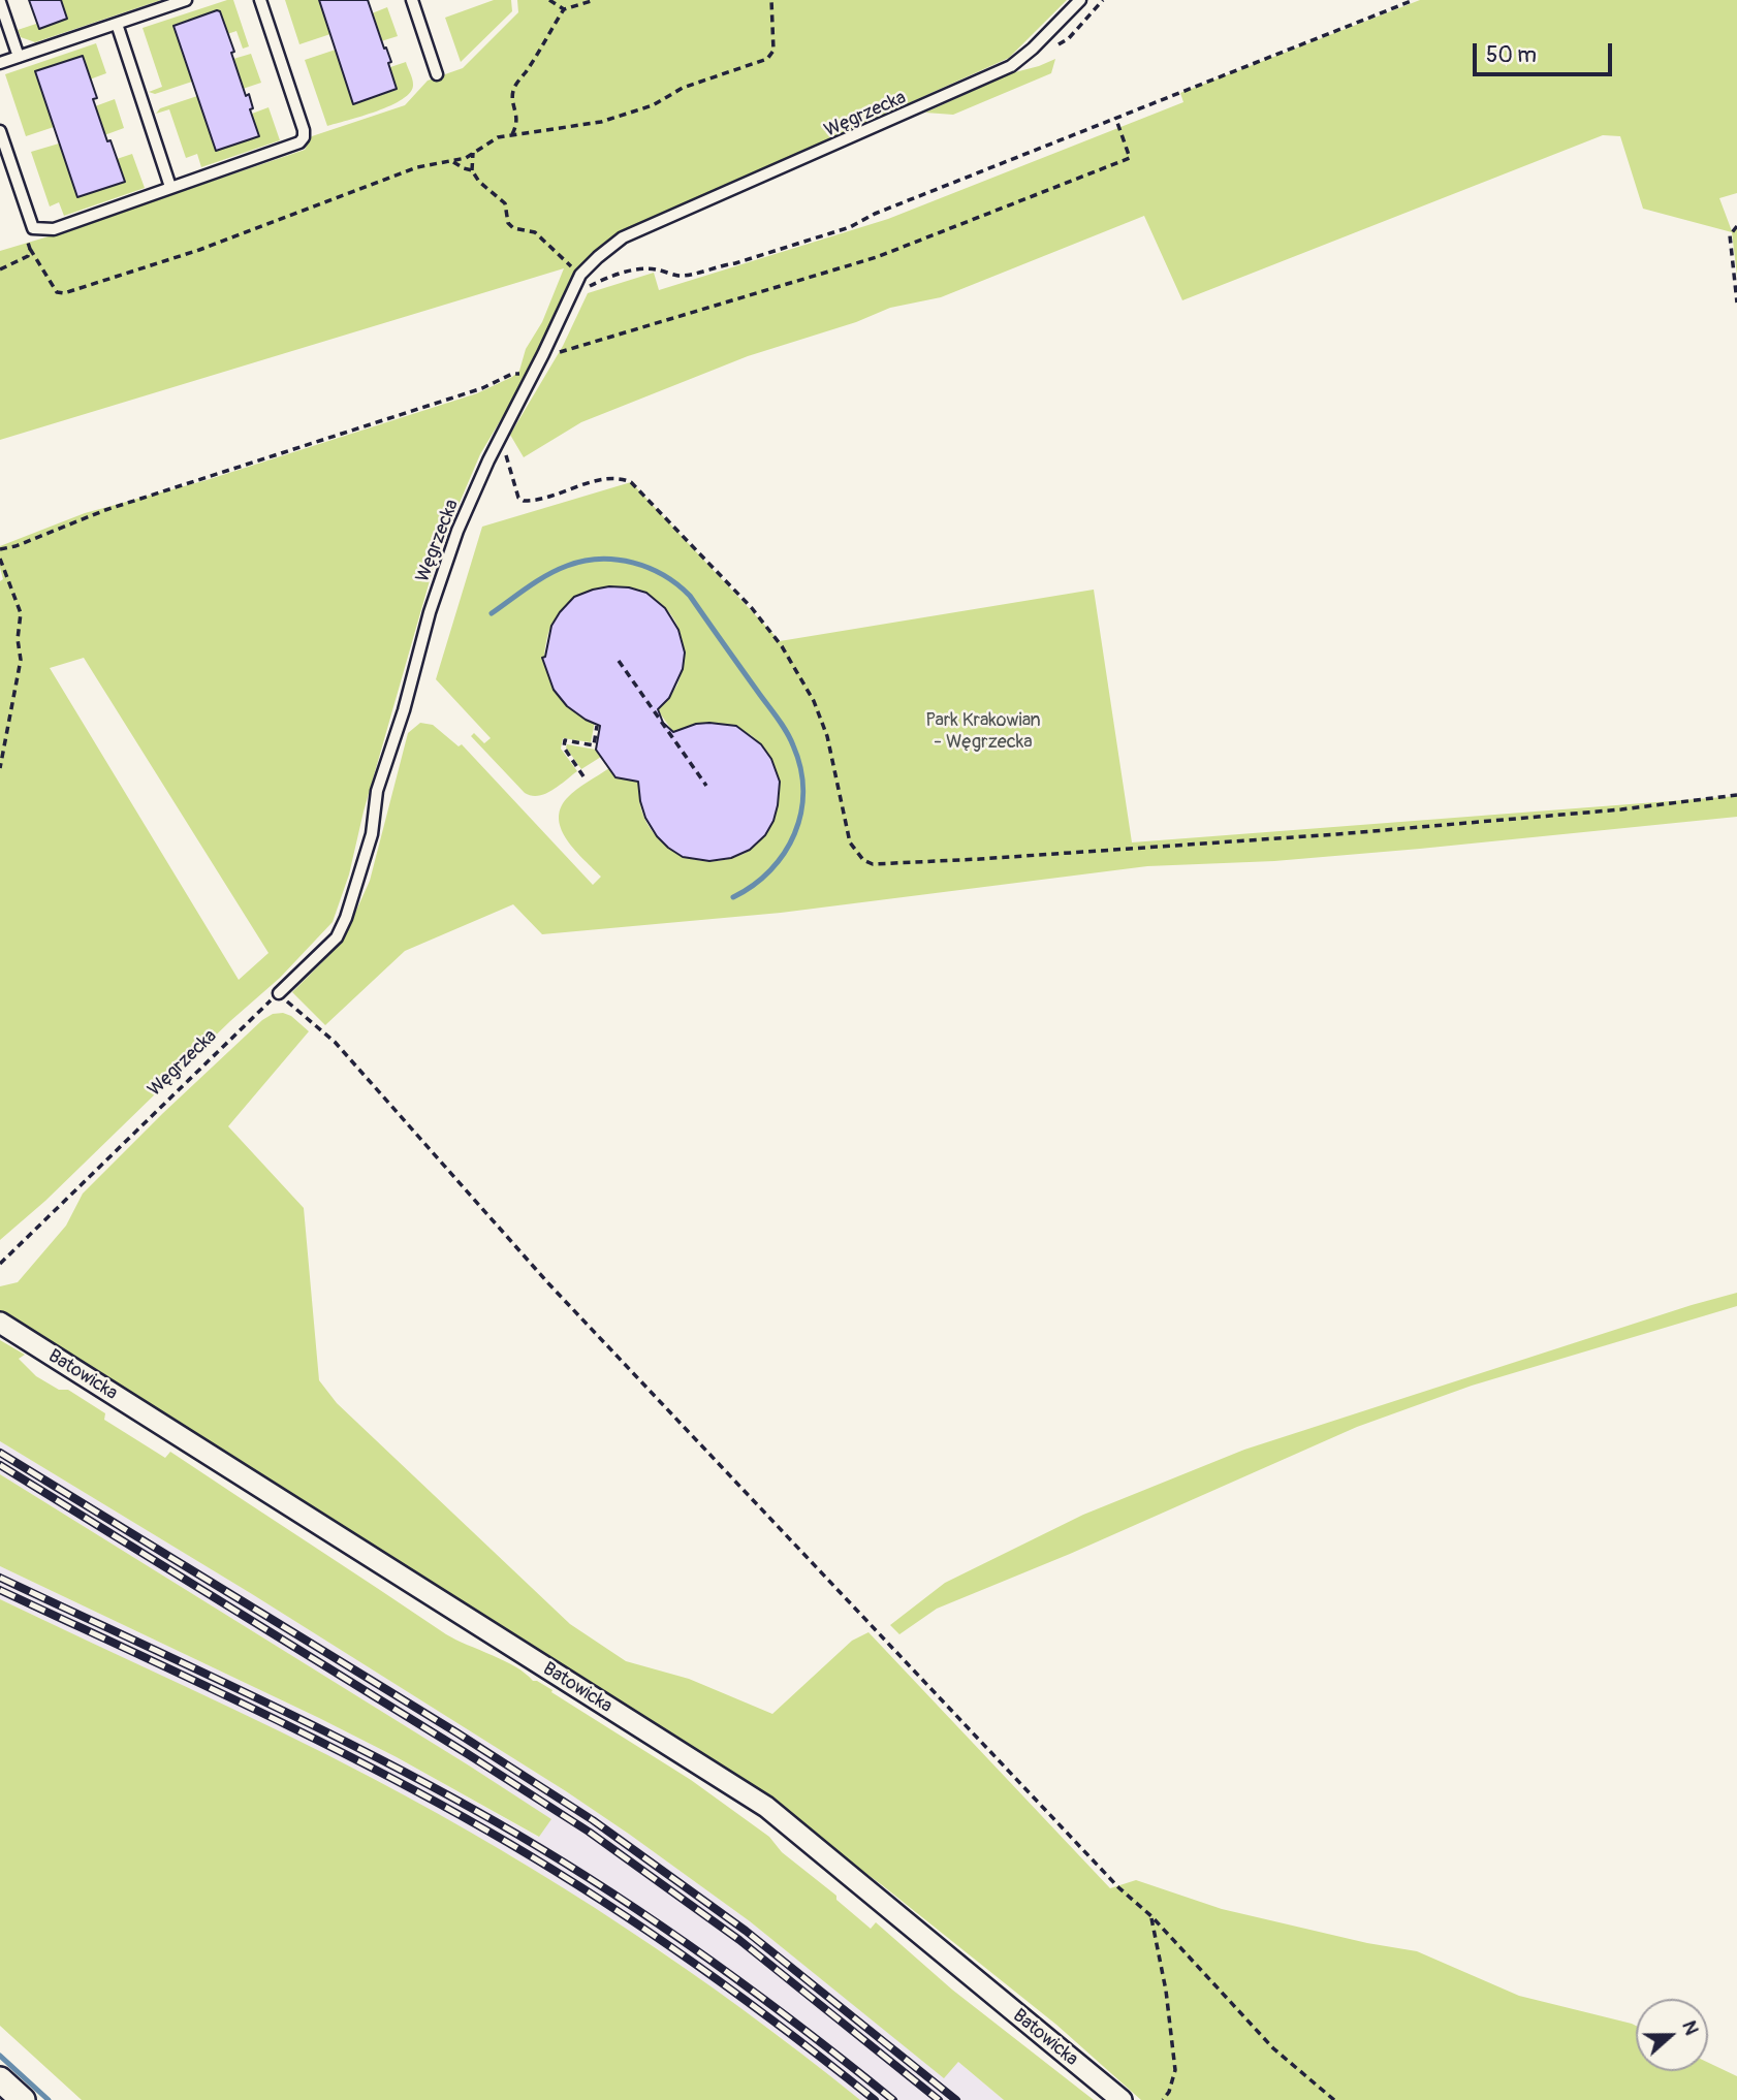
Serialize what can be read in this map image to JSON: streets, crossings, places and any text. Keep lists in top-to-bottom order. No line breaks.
{"streets":{"street":["Batowicka"],"lane":["Węgrzecka"]},"parks":["Park Krakowian - Węgrzecka"],"scale_bar":"50 m","north":"right"}
